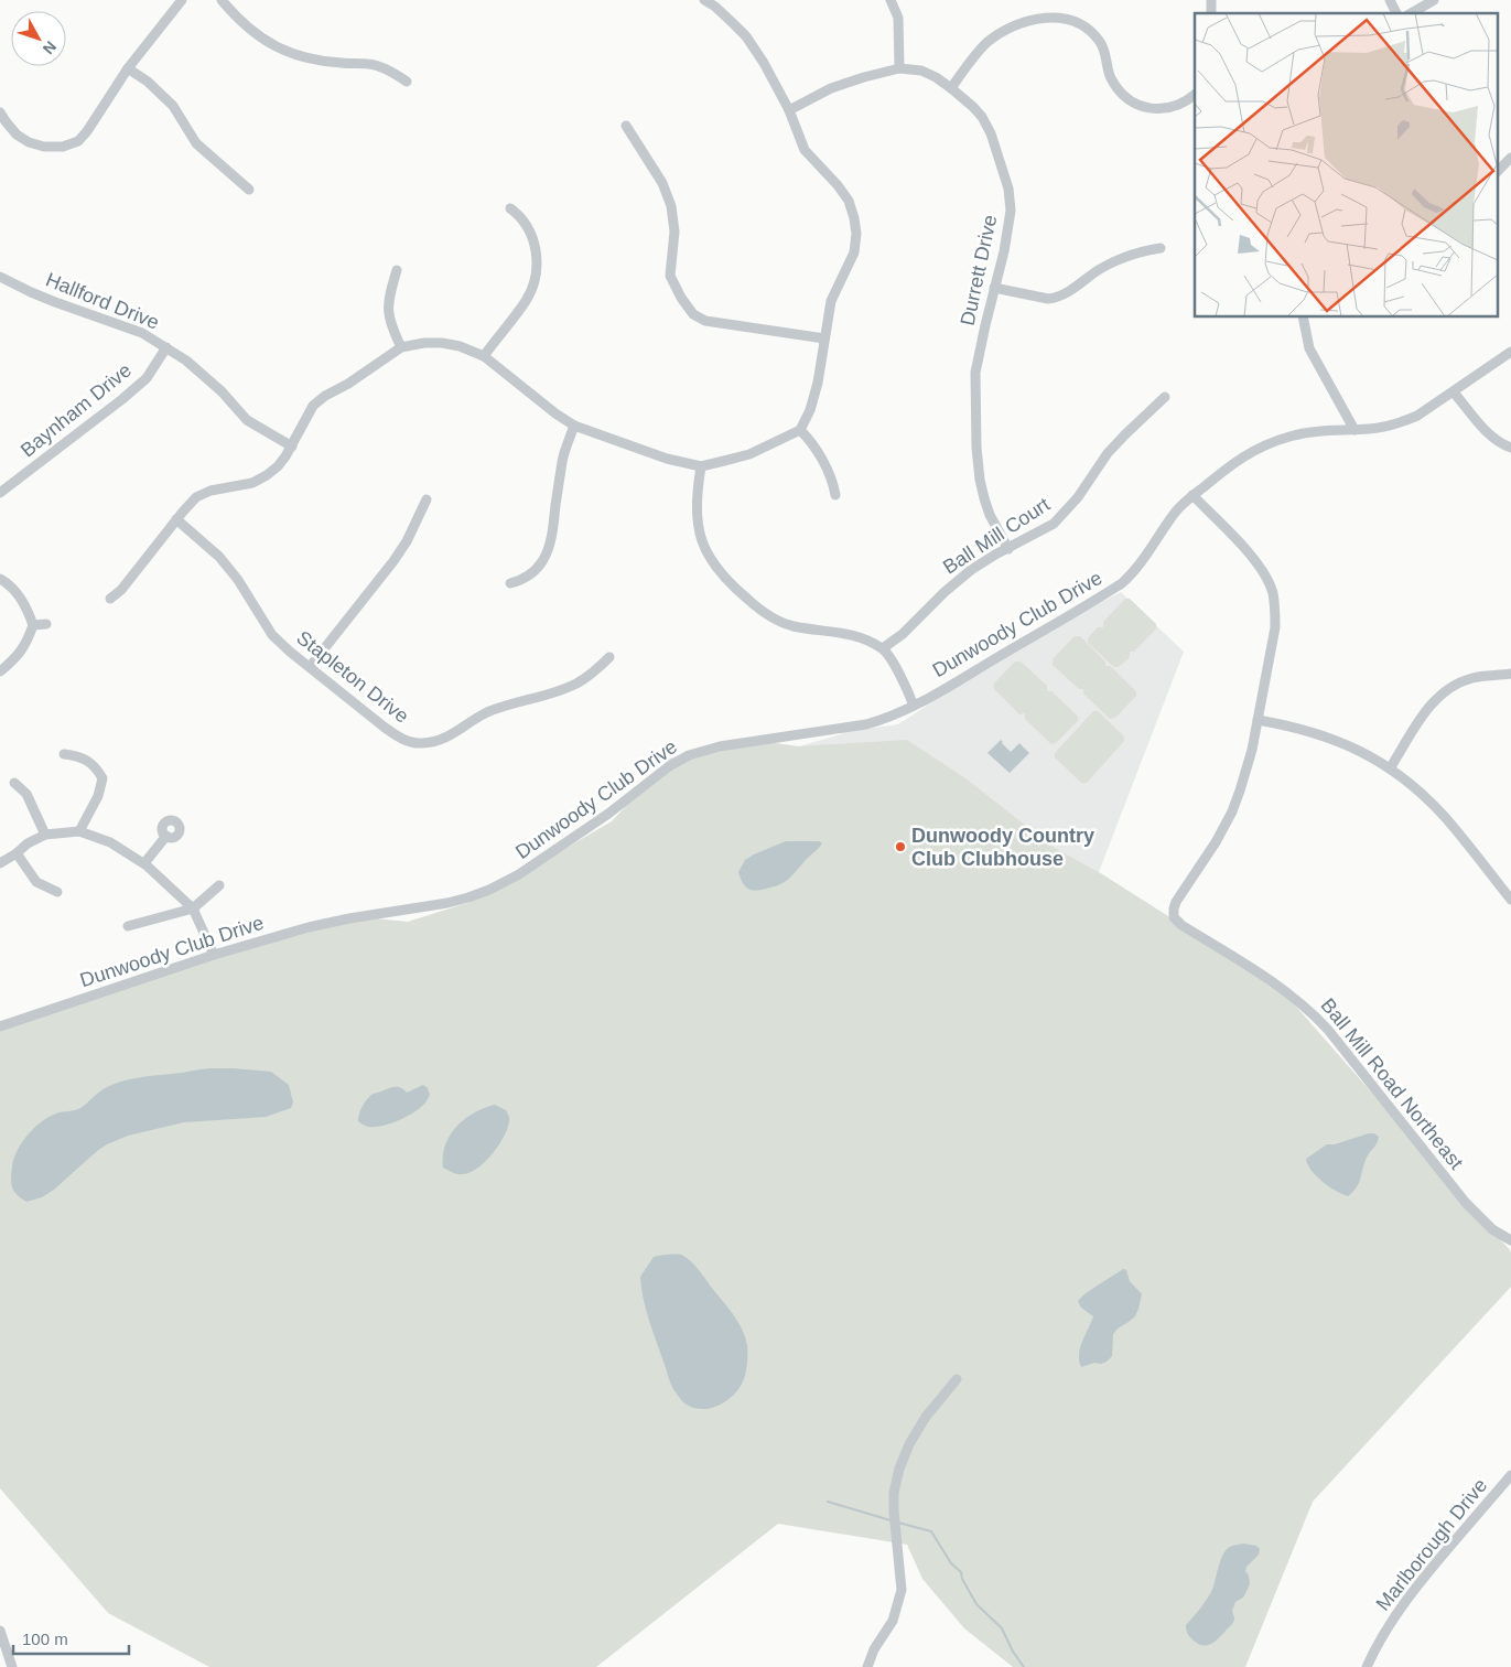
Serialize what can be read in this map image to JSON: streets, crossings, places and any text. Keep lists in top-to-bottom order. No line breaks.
{"streets":{"street":["Durrett Drive","Hallford Drive","Baynham Drive","Ball Mill Court","Dunwoody Club Drive","Stapleton Drive","Ball Mill Road Northeast","Marlborough Drive"]},"crossings":[["Durrett Drive","Ball Mill Court"],["Hallford Drive","Baynham Drive"]],"places":["Dunwoody Country Club Clubhouse"],"scale_bar":"100 m","north":"bottom right"}
